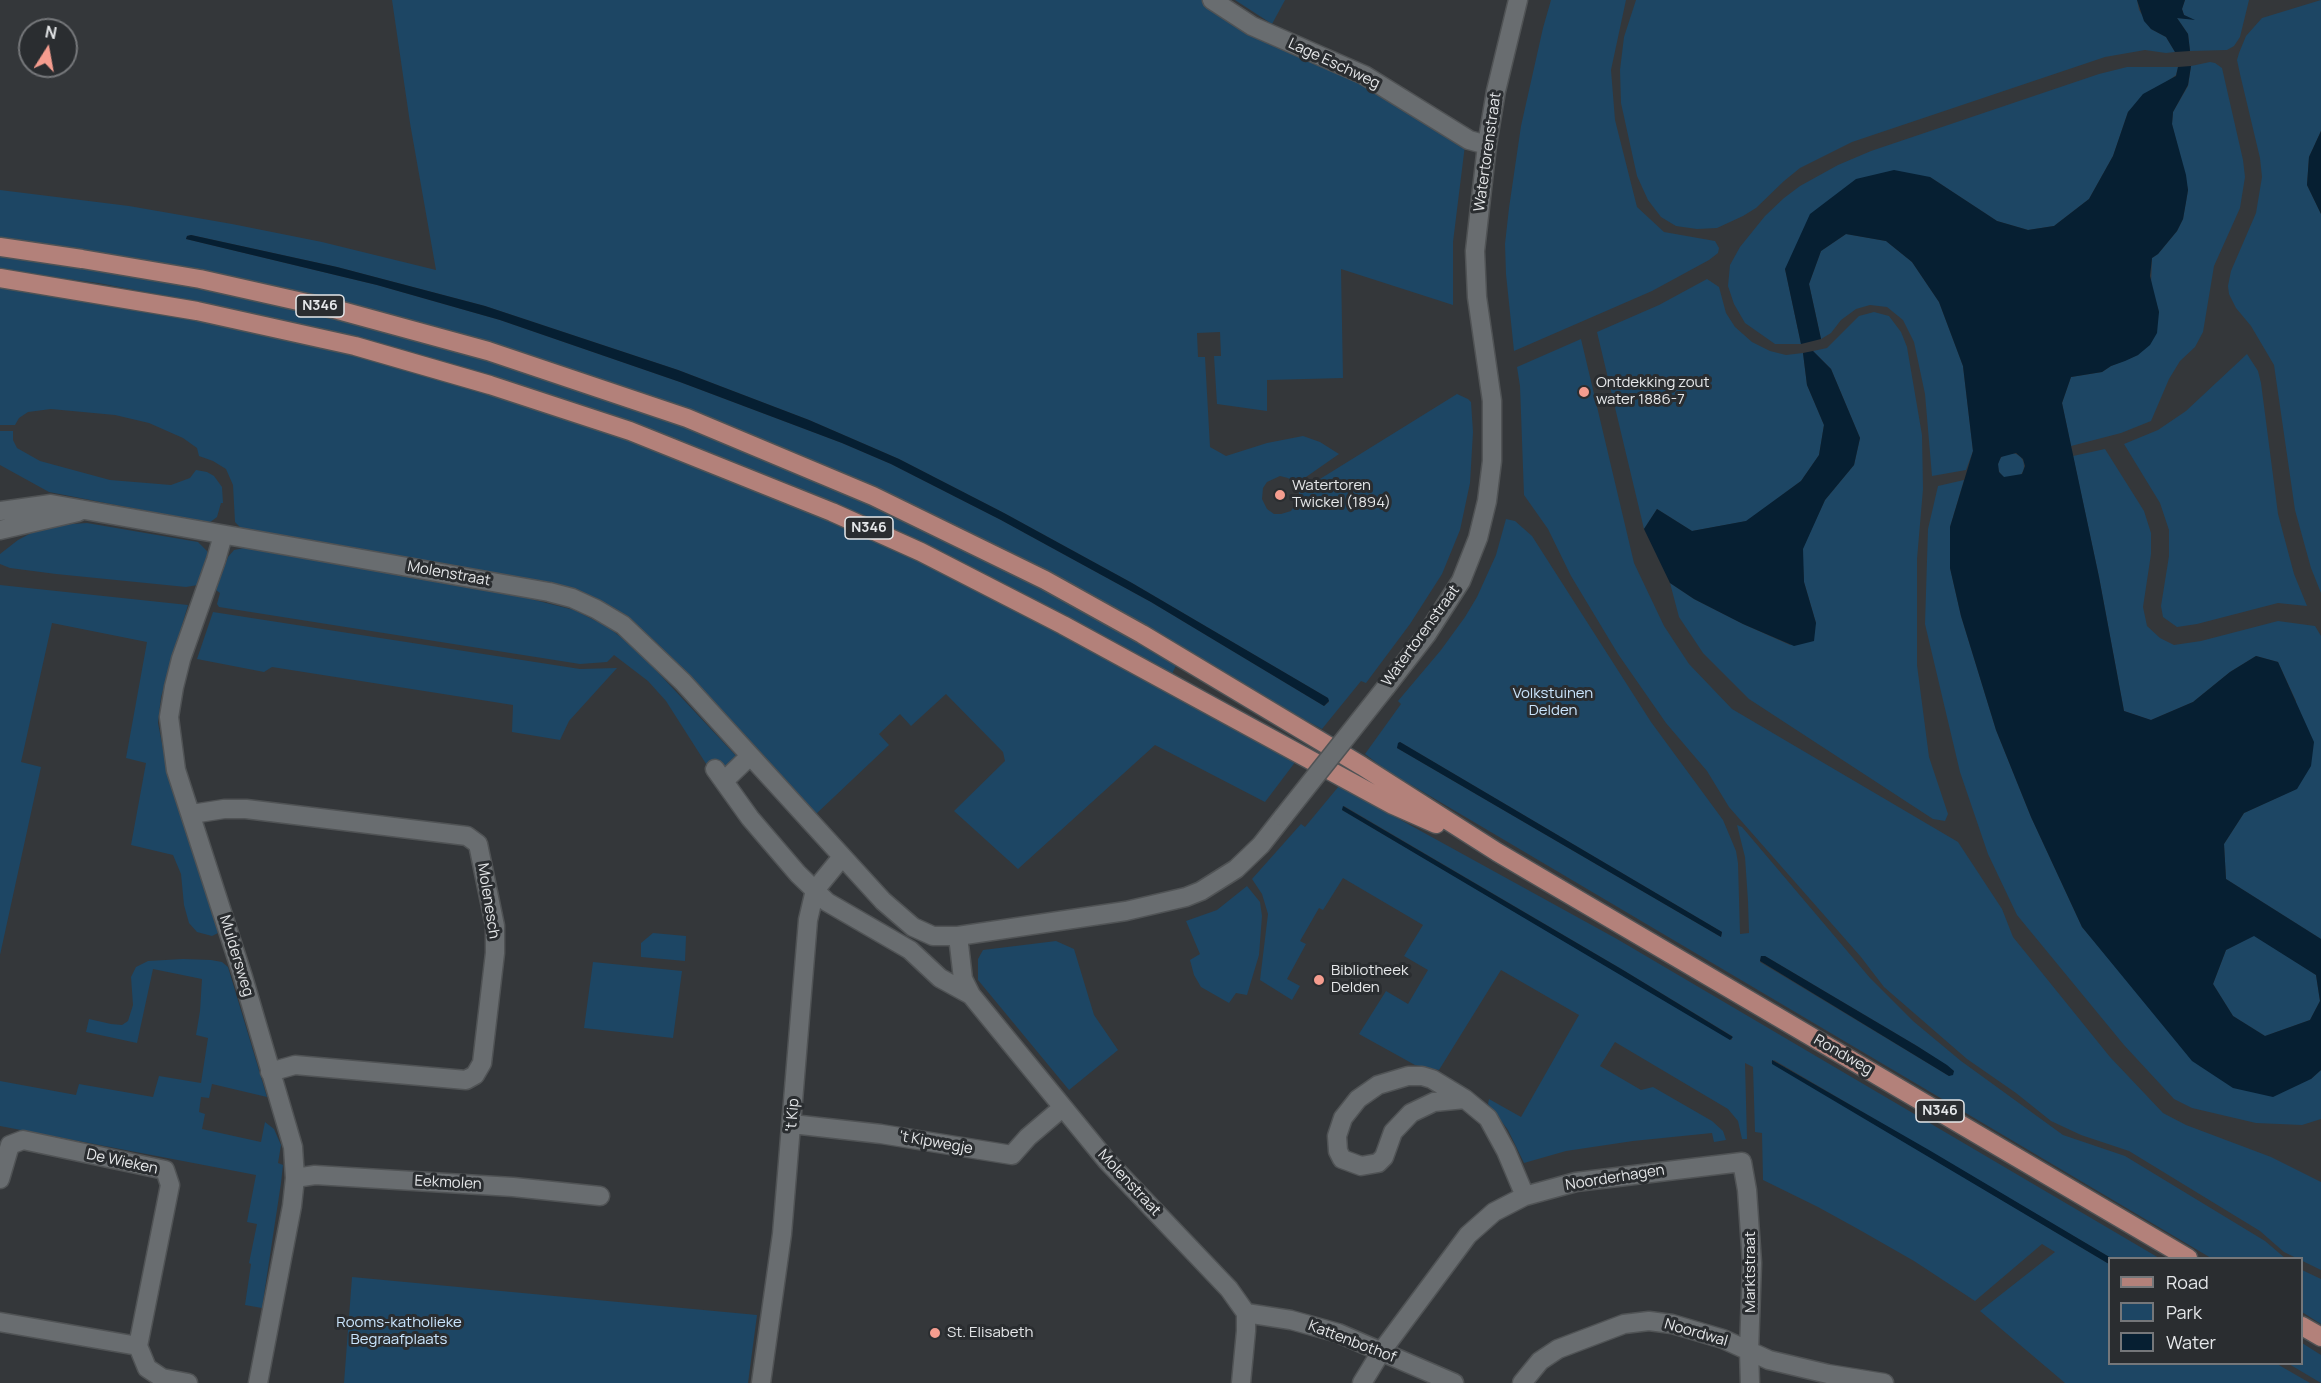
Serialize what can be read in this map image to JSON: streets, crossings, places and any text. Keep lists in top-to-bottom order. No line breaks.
{"streets":{"main road":["N346","Rondweg"],"street":["Lage Eschweg","Watertorenstraat","Molenstraat","Molenesch","Muldersweg","'t Kip","'t Kipwegje","De Wieken","Noorderhagen","Eekmolen","Marktstraat","Noordwal","Kattenbothof"]},"crossings":[["Lage Eschweg","Watertorenstraat"],["Watertorenstraat","Molenstraat"],["N346","Rondweg"],["Molenstraat","Muldersweg"],["Molenstraat","'t Kip"],["Molenstraat","'t Kipwegje"],["Molenstraat","Kattenbothof"],["Molenesch","Muldersweg"],["Muldersweg","Eekmolen"],["'t Kip","'t Kipwegje"],["Noorderhagen","Marktstraat"],["Noorderhagen","Kattenbothof"],["Marktstraat","Noordwal"]],"parks":["Volkstuinen Delden","Rooms-katholieke Begraafplaats"],"places":["Ontdekking zout water 1886-7","Watertoren Twickel (1894)","Bibliotheek Delden","St. Elisabeth"],"legend":["Road","Park","Water"],"north":"top"}
